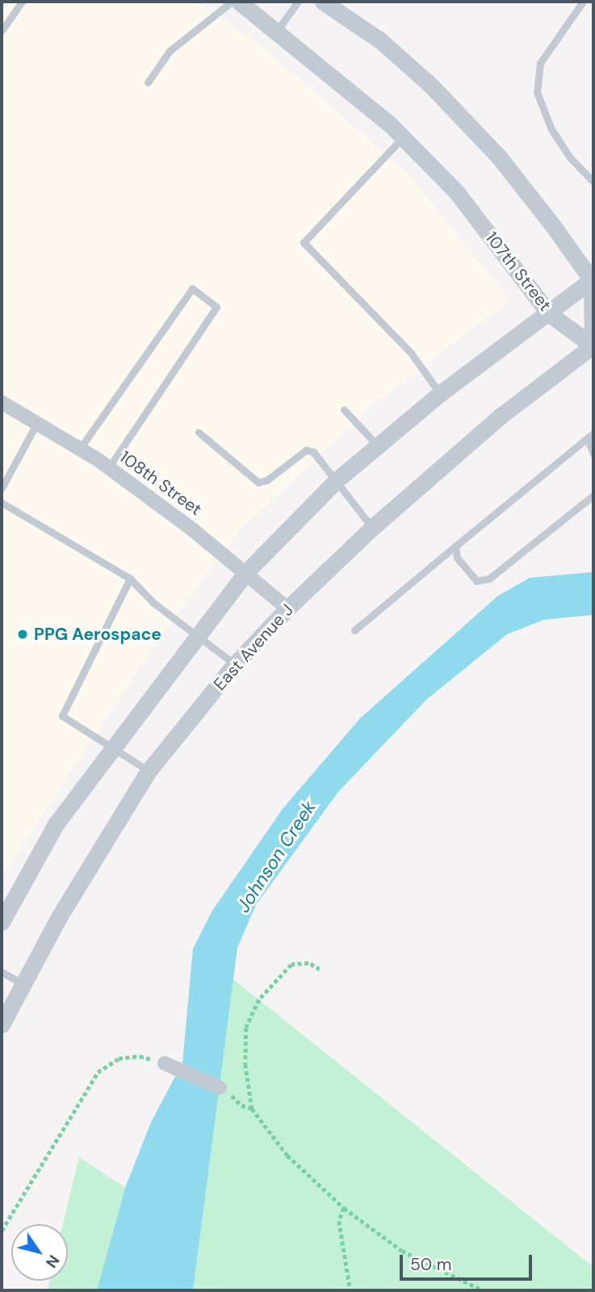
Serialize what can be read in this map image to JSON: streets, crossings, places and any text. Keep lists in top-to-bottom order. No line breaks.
{"streets":{"street":["107th Street","108th Street","East Avenue J"]},"crossings":[["107th Street","East Avenue J"],["108th Street","East Avenue J"]],"water":["Johnson Creek"],"places":["PPG Aerospace"],"scale_bar":"50 m","north":"bottom right"}
